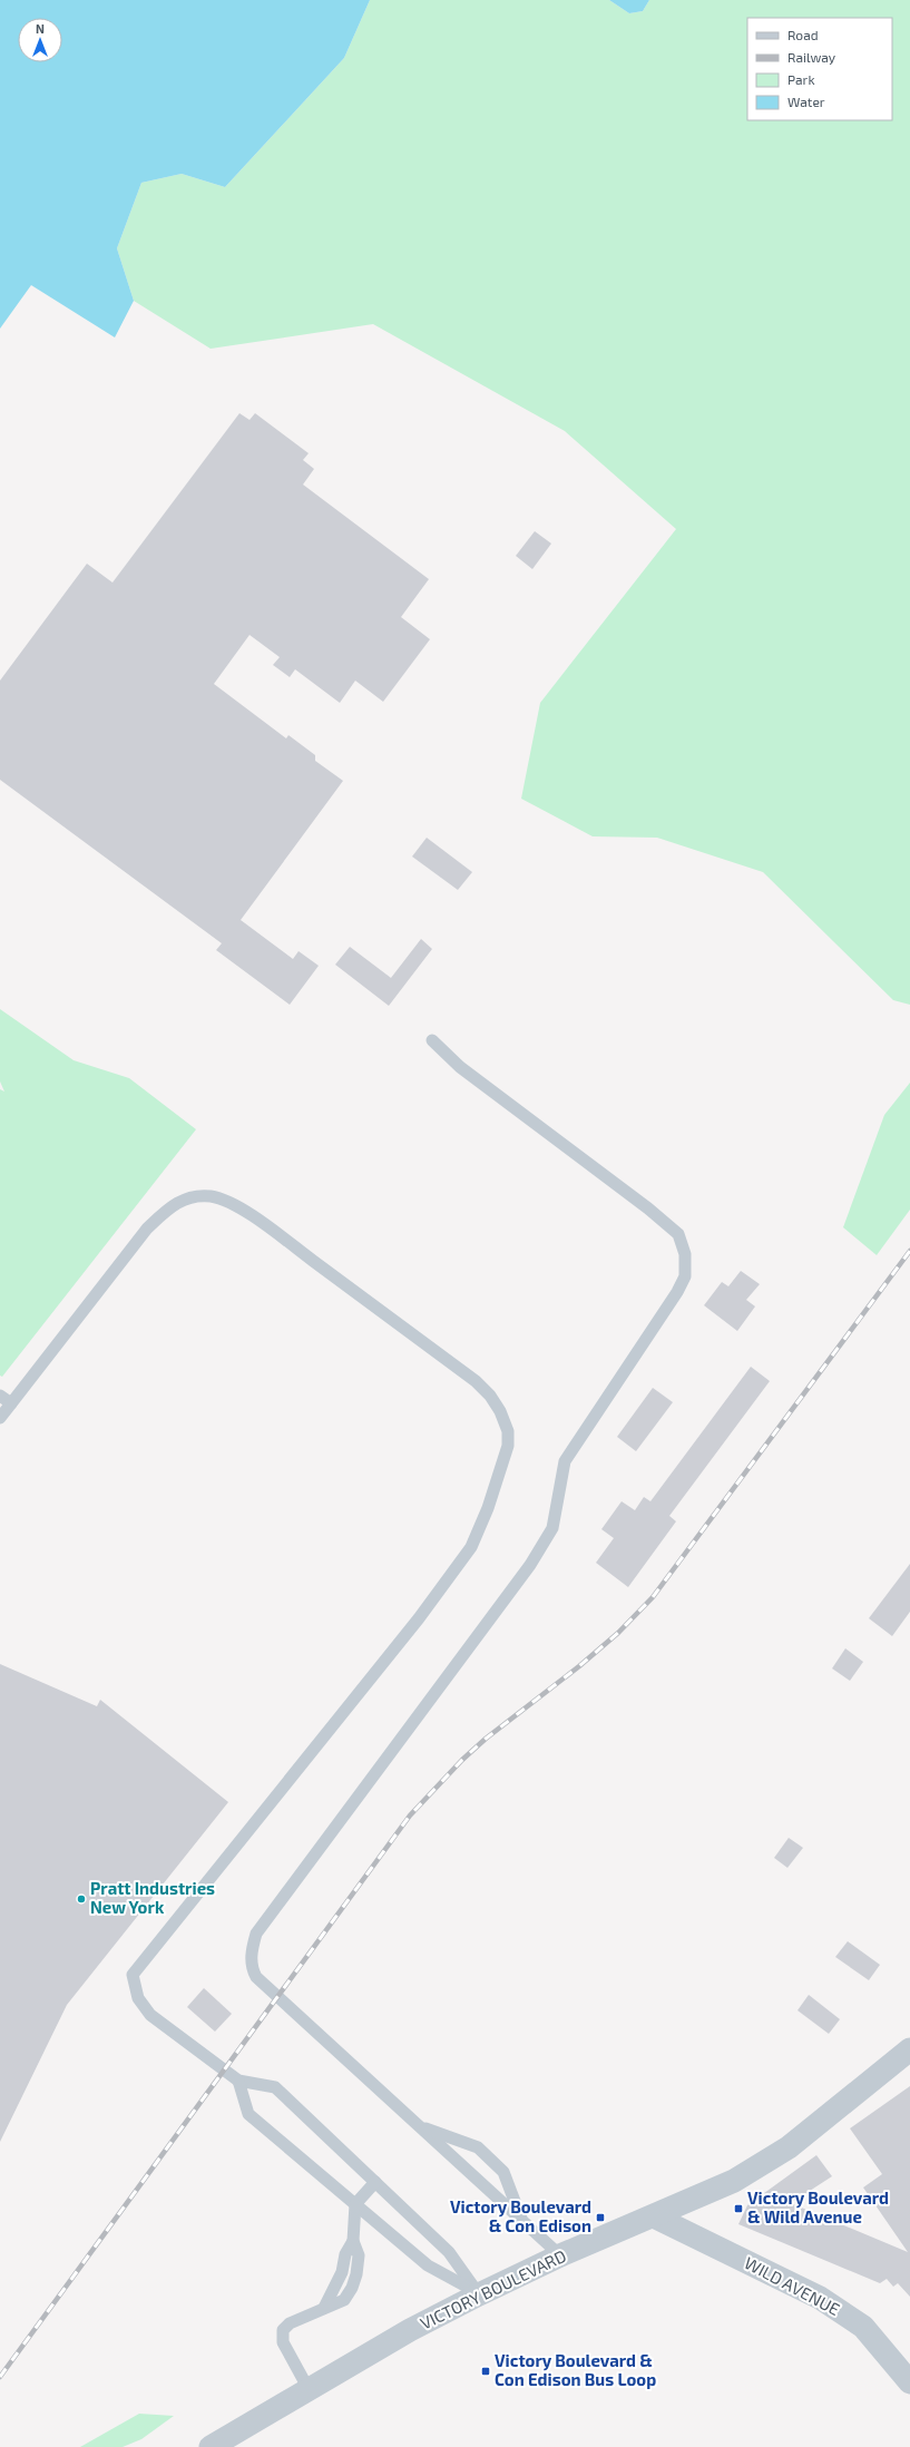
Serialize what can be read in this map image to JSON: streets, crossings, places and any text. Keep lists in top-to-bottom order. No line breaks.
{"streets":{"street":["WILD AVENUE","VICTORY BOULEVARD"]},"crossings":[["WILD AVENUE","VICTORY BOULEVARD"]],"places":{"other":["Pratt Industries New York"],"transit":["Victory Boulevard & Wild Avenue","Victory Boulevard & Con Edison","Victory Boulevard & Con Edison Bus Loop"]},"legend":["Road","Railway","Park","Water"],"north":"top"}
